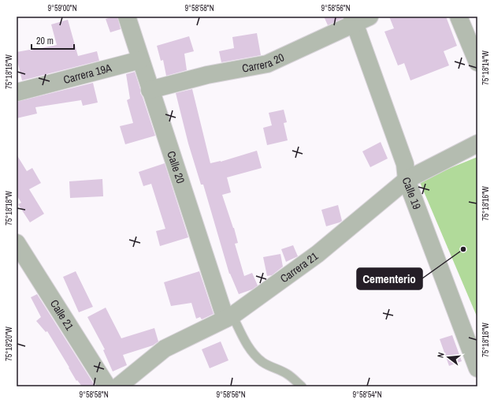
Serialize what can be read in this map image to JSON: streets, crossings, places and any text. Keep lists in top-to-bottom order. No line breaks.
{"streets":{"street":["Carrera 20","Carrera 19A","Calle 20","Calle 19","Carrera 21","Calle 21"]},"crossings":[["Carrera 20","Calle 20"],["Carrera 20","Calle 19"],["Carrera 19A","Calle 20"],["Calle 20","Carrera 21"],["Calle 19","Carrera 21"]],"places":["Cementerio"],"scale_bar":"20 m","north":"left","coordinates":["9°59'00\"N","9°58'58\"N","9°58'56\"N","75°18'14\"W","75°18'16\"W","75°18'18\"W","75°18'20\"W","9°58'54\"N"]}
